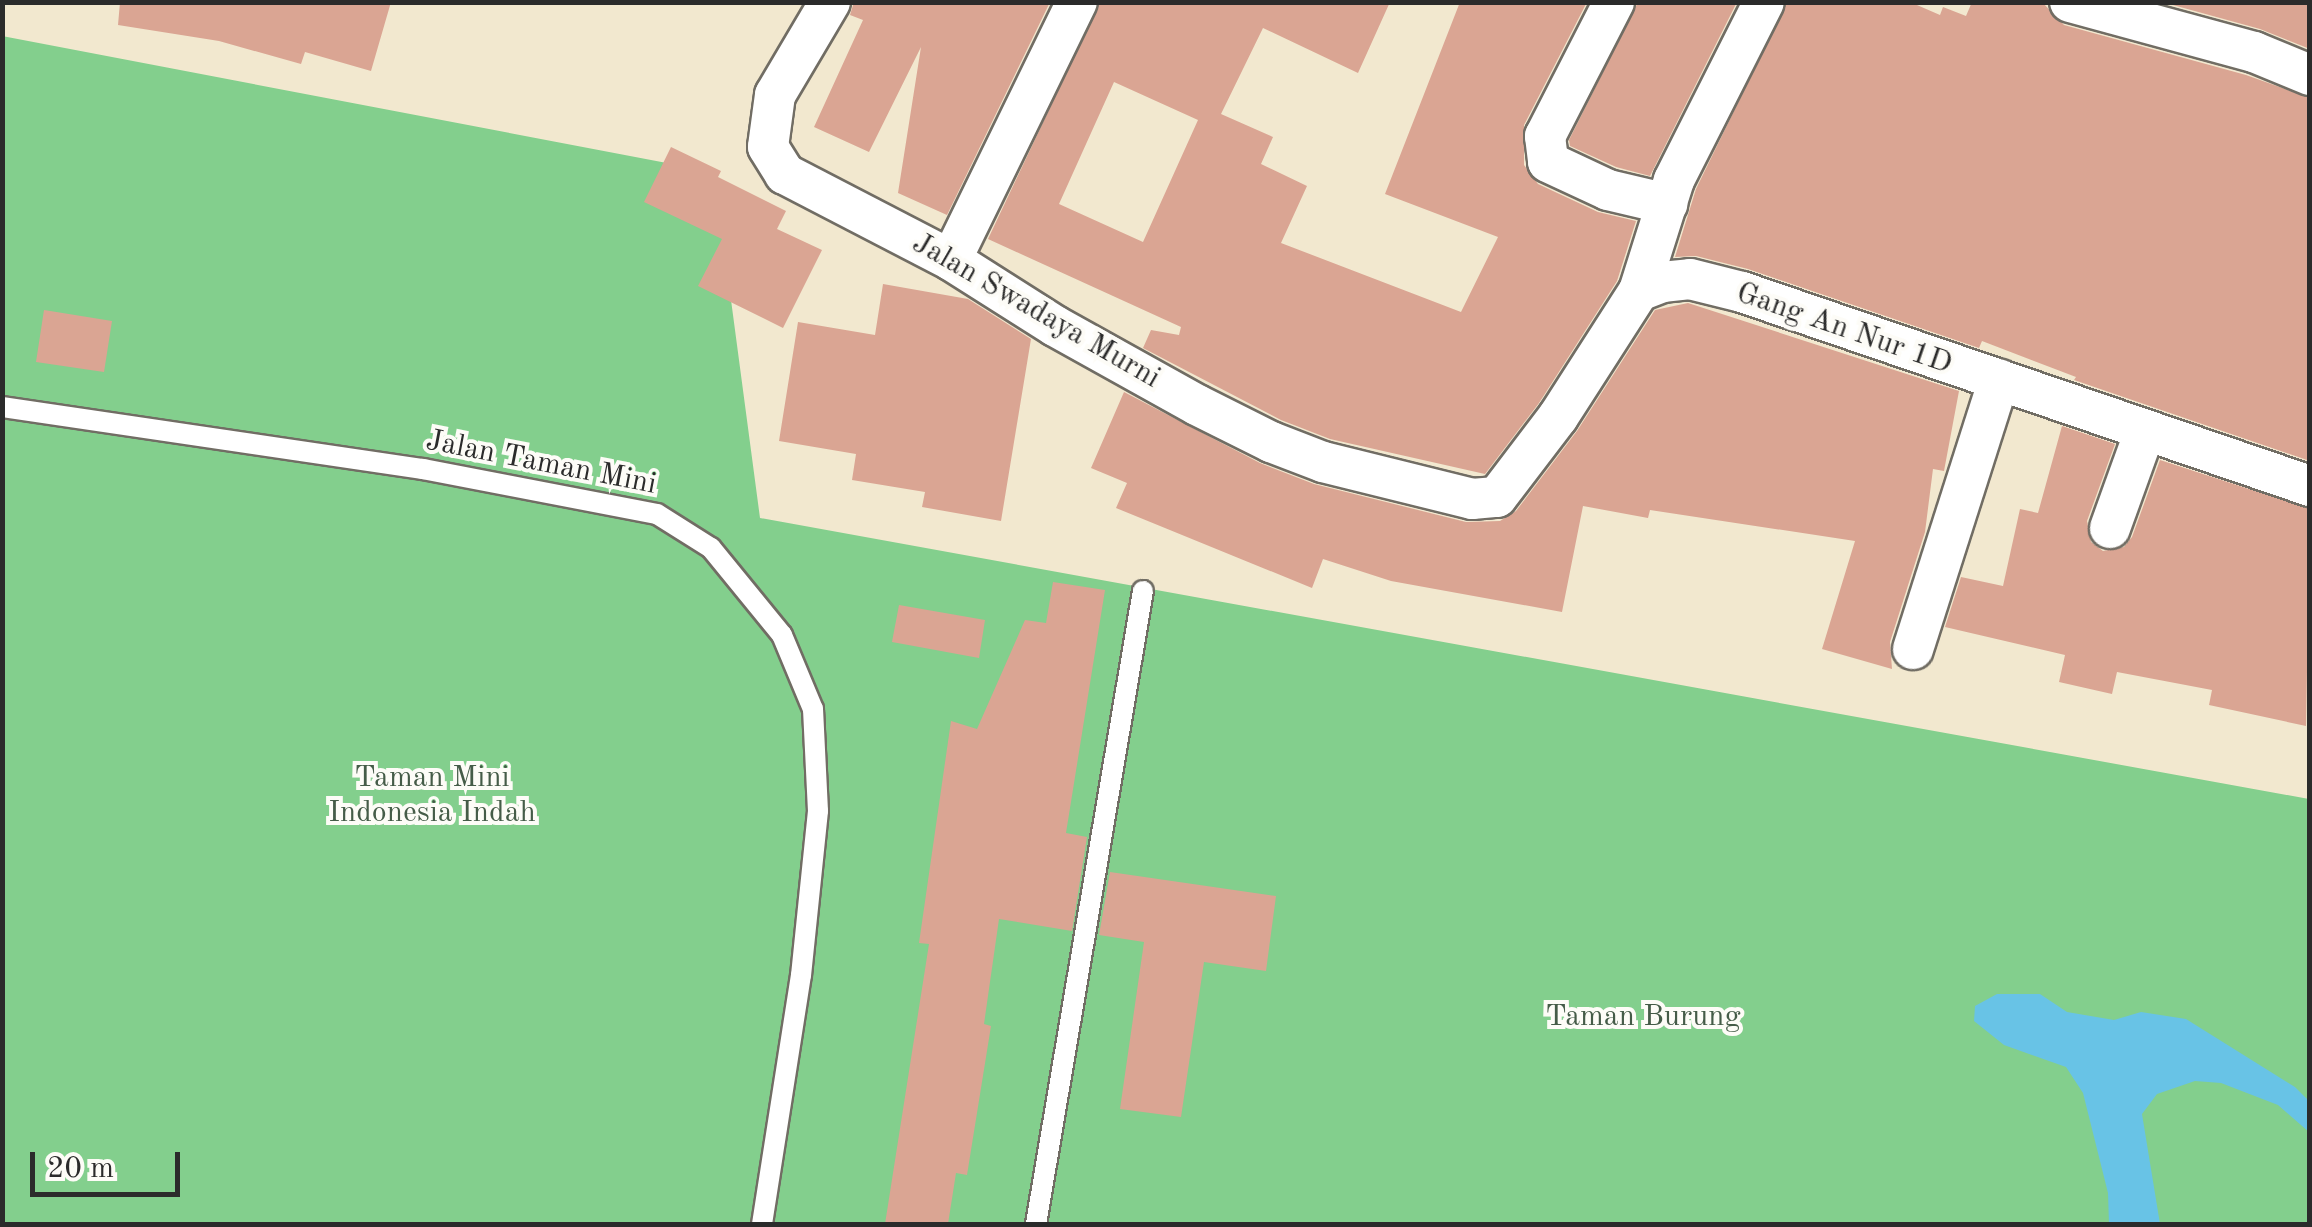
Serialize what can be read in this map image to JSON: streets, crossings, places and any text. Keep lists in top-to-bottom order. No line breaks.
{"streets":{"street":["Jalan Swadaya Murni","Gang An Nur 1D"],"lane":["Jalan Taman Mini"]},"crossings":[["Jalan Swadaya Murni","Gang An Nur 1D"]],"parks":["Taman Mini Indonesia Indah","Taman Burung"],"scale_bar":"20 m"}
